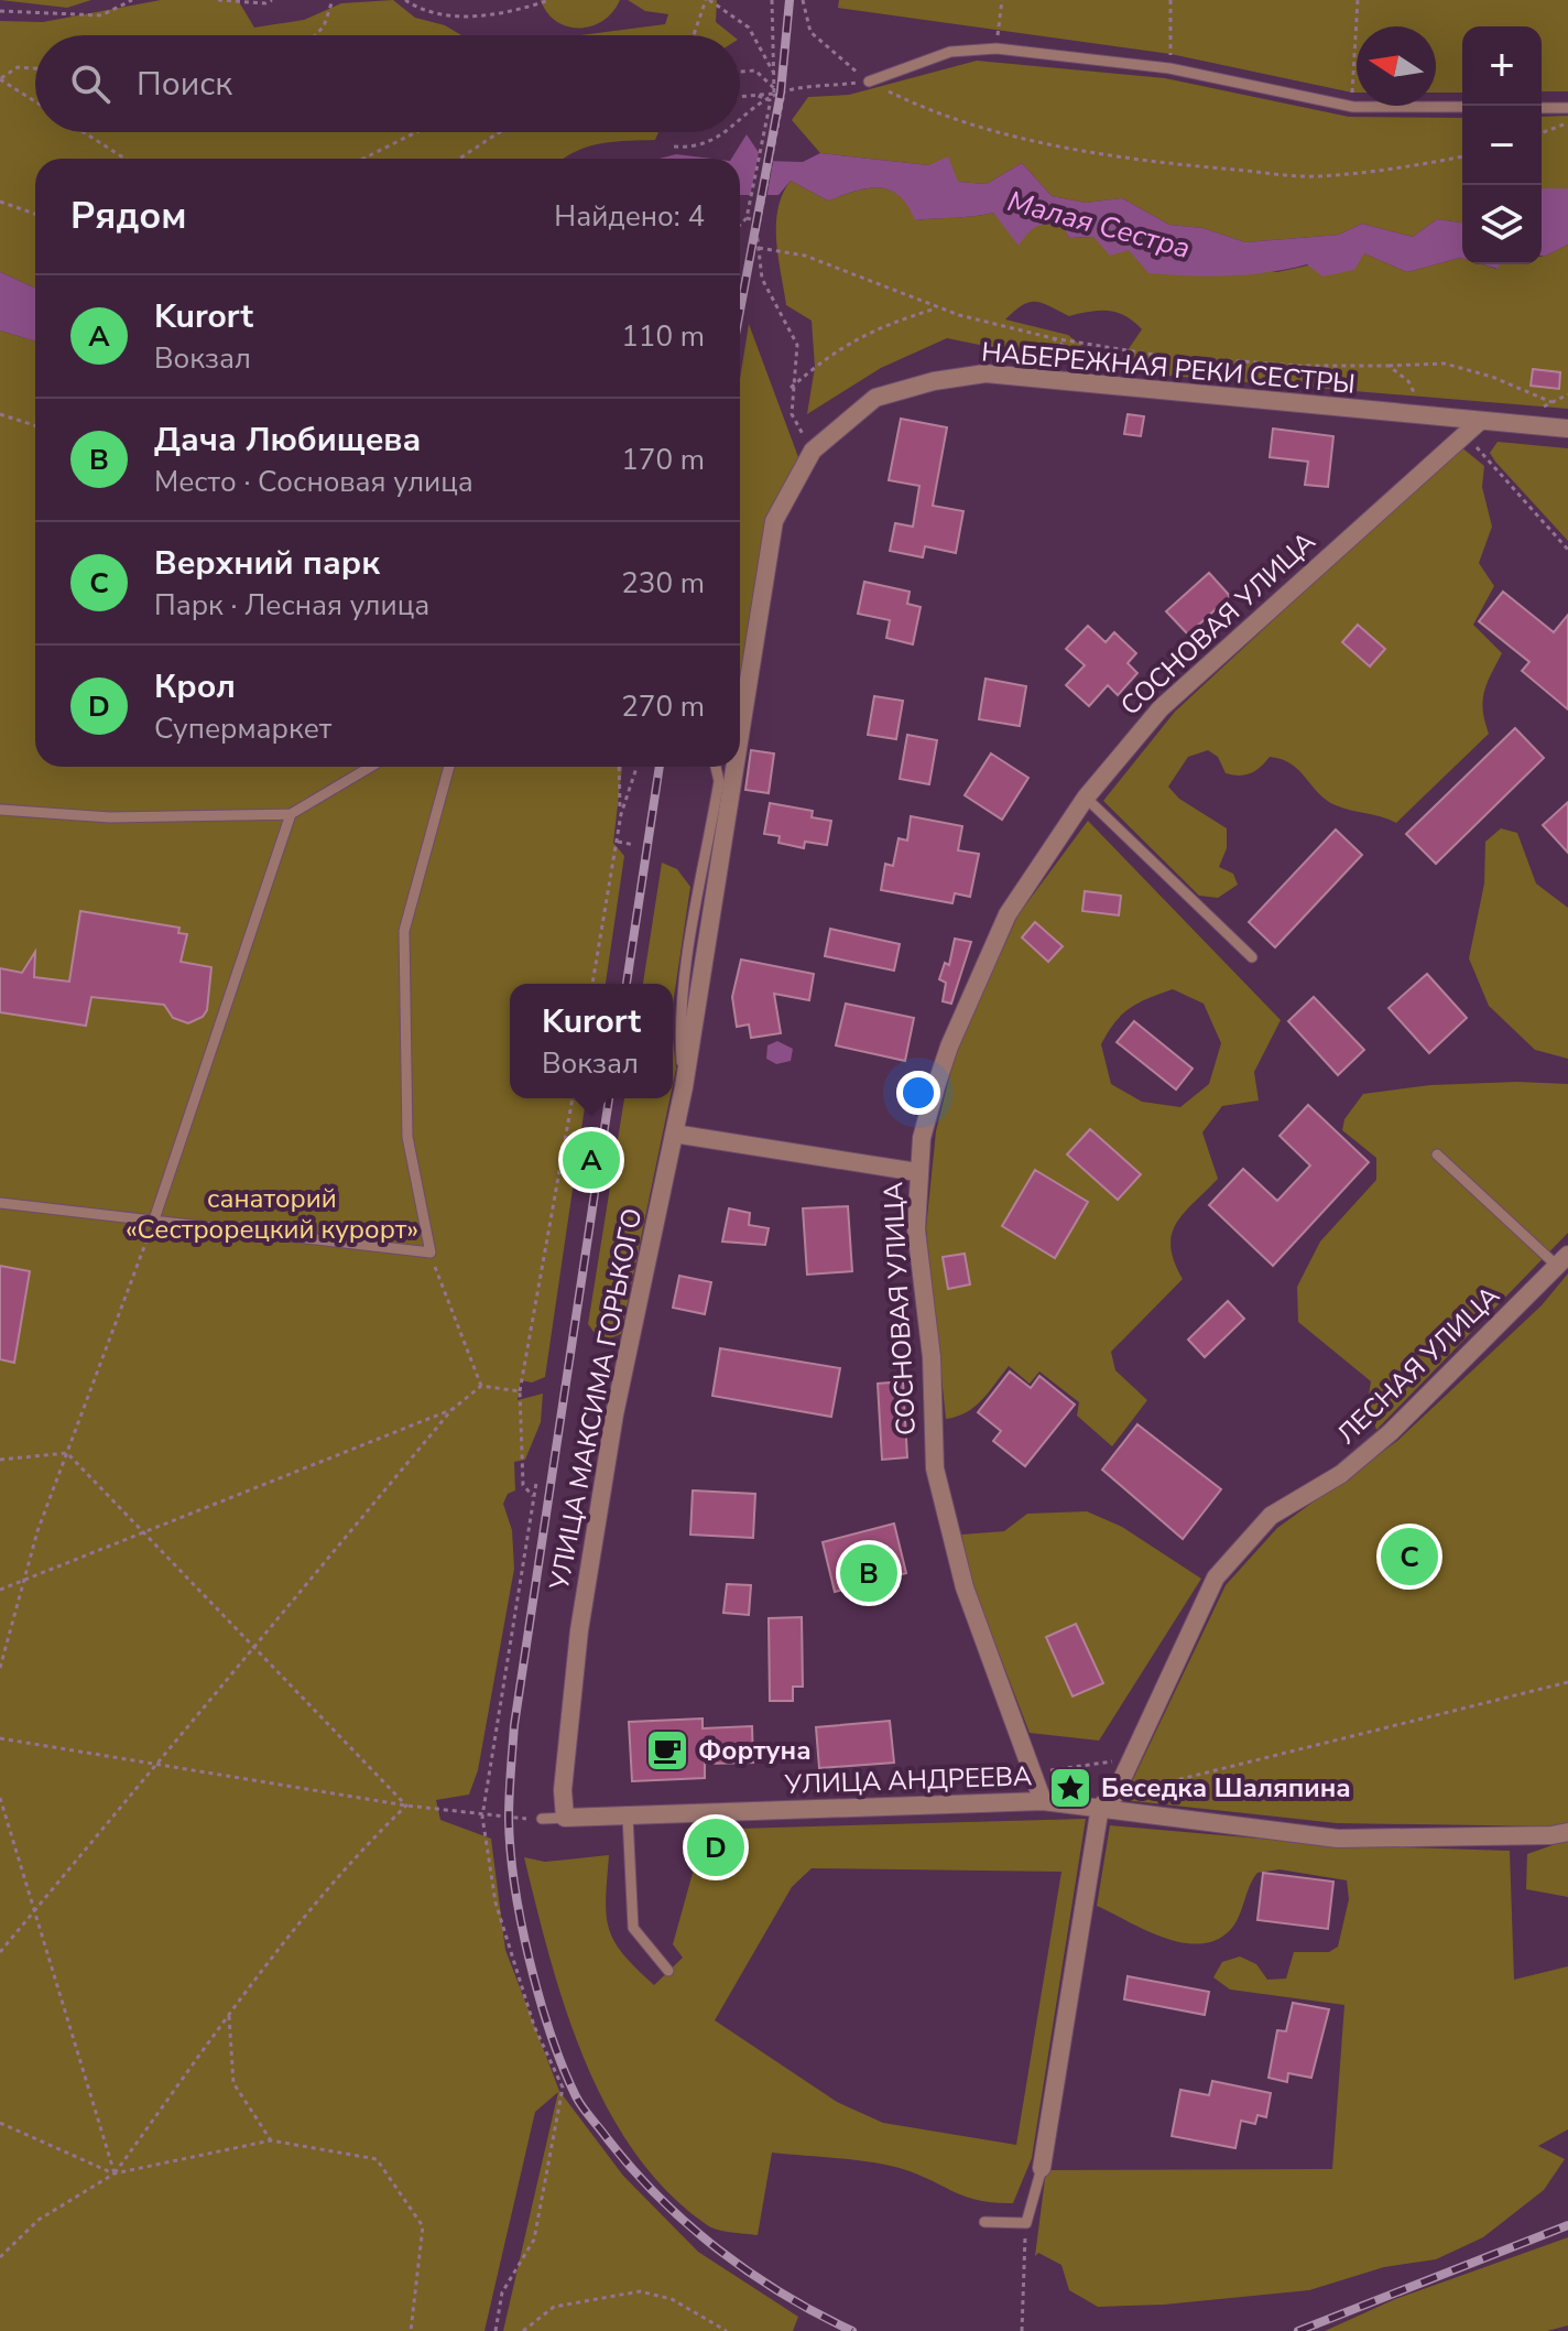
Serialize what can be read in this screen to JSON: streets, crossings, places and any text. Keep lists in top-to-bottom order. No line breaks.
{"streets":{"street":["НАБЕРЕЖНАЯ РЕКИ СЕСТРЫ","СОСНОВАЯ УЛИЦА","ЛЕСНАЯ УЛИЦА","УЛИЦА МАКСИМА ГОРЬКОГО","УЛИЦА АНДРЕЕВА"]},"crossings":[["НАБЕРЕЖНАЯ РЕКИ СЕСТРЫ","СОСНОВАЯ УЛИЦА"],["НАБЕРЕЖНАЯ РЕКИ СЕСТРЫ","УЛИЦА МАКСИМА ГОРЬКОГО"],["СОСНОВАЯ УЛИЦА","УЛИЦА АНДРЕЕВА"],["ЛЕСНАЯ УЛИЦА","УЛИЦА АНДРЕЕВА"],["УЛИЦА МАКСИМА ГОРЬКОГО","УЛИЦА АНДРЕЕВА"]],"water":["Малая Сестра"],"parks":["санаторий «Сестрорецкий курорт»"],"places":{"cafe":["Фортуна"],"place":["Беседка Шаляпина"]},"north":"left","page":{"map_buttons":["+","−"],"search":"Поиск","heading":["Рядом","Найдено: 4"],"list":[{"mark":"A","name":"Kurort","note":"Вокзал","value":"110 m"},{"mark":"B","name":"Дача Любищева","note":"Место · Сосновая улица","value":"170 m"},{"mark":"C","name":"Верхний парк","note":"Парк · Лесная улица","value":"230 m"},{"mark":"D","name":"Крол","note":"Супермаркет","value":"270 m"}],"popup":["Kurort","Вокзал"],"pins":["A","C","B","D"]}}
